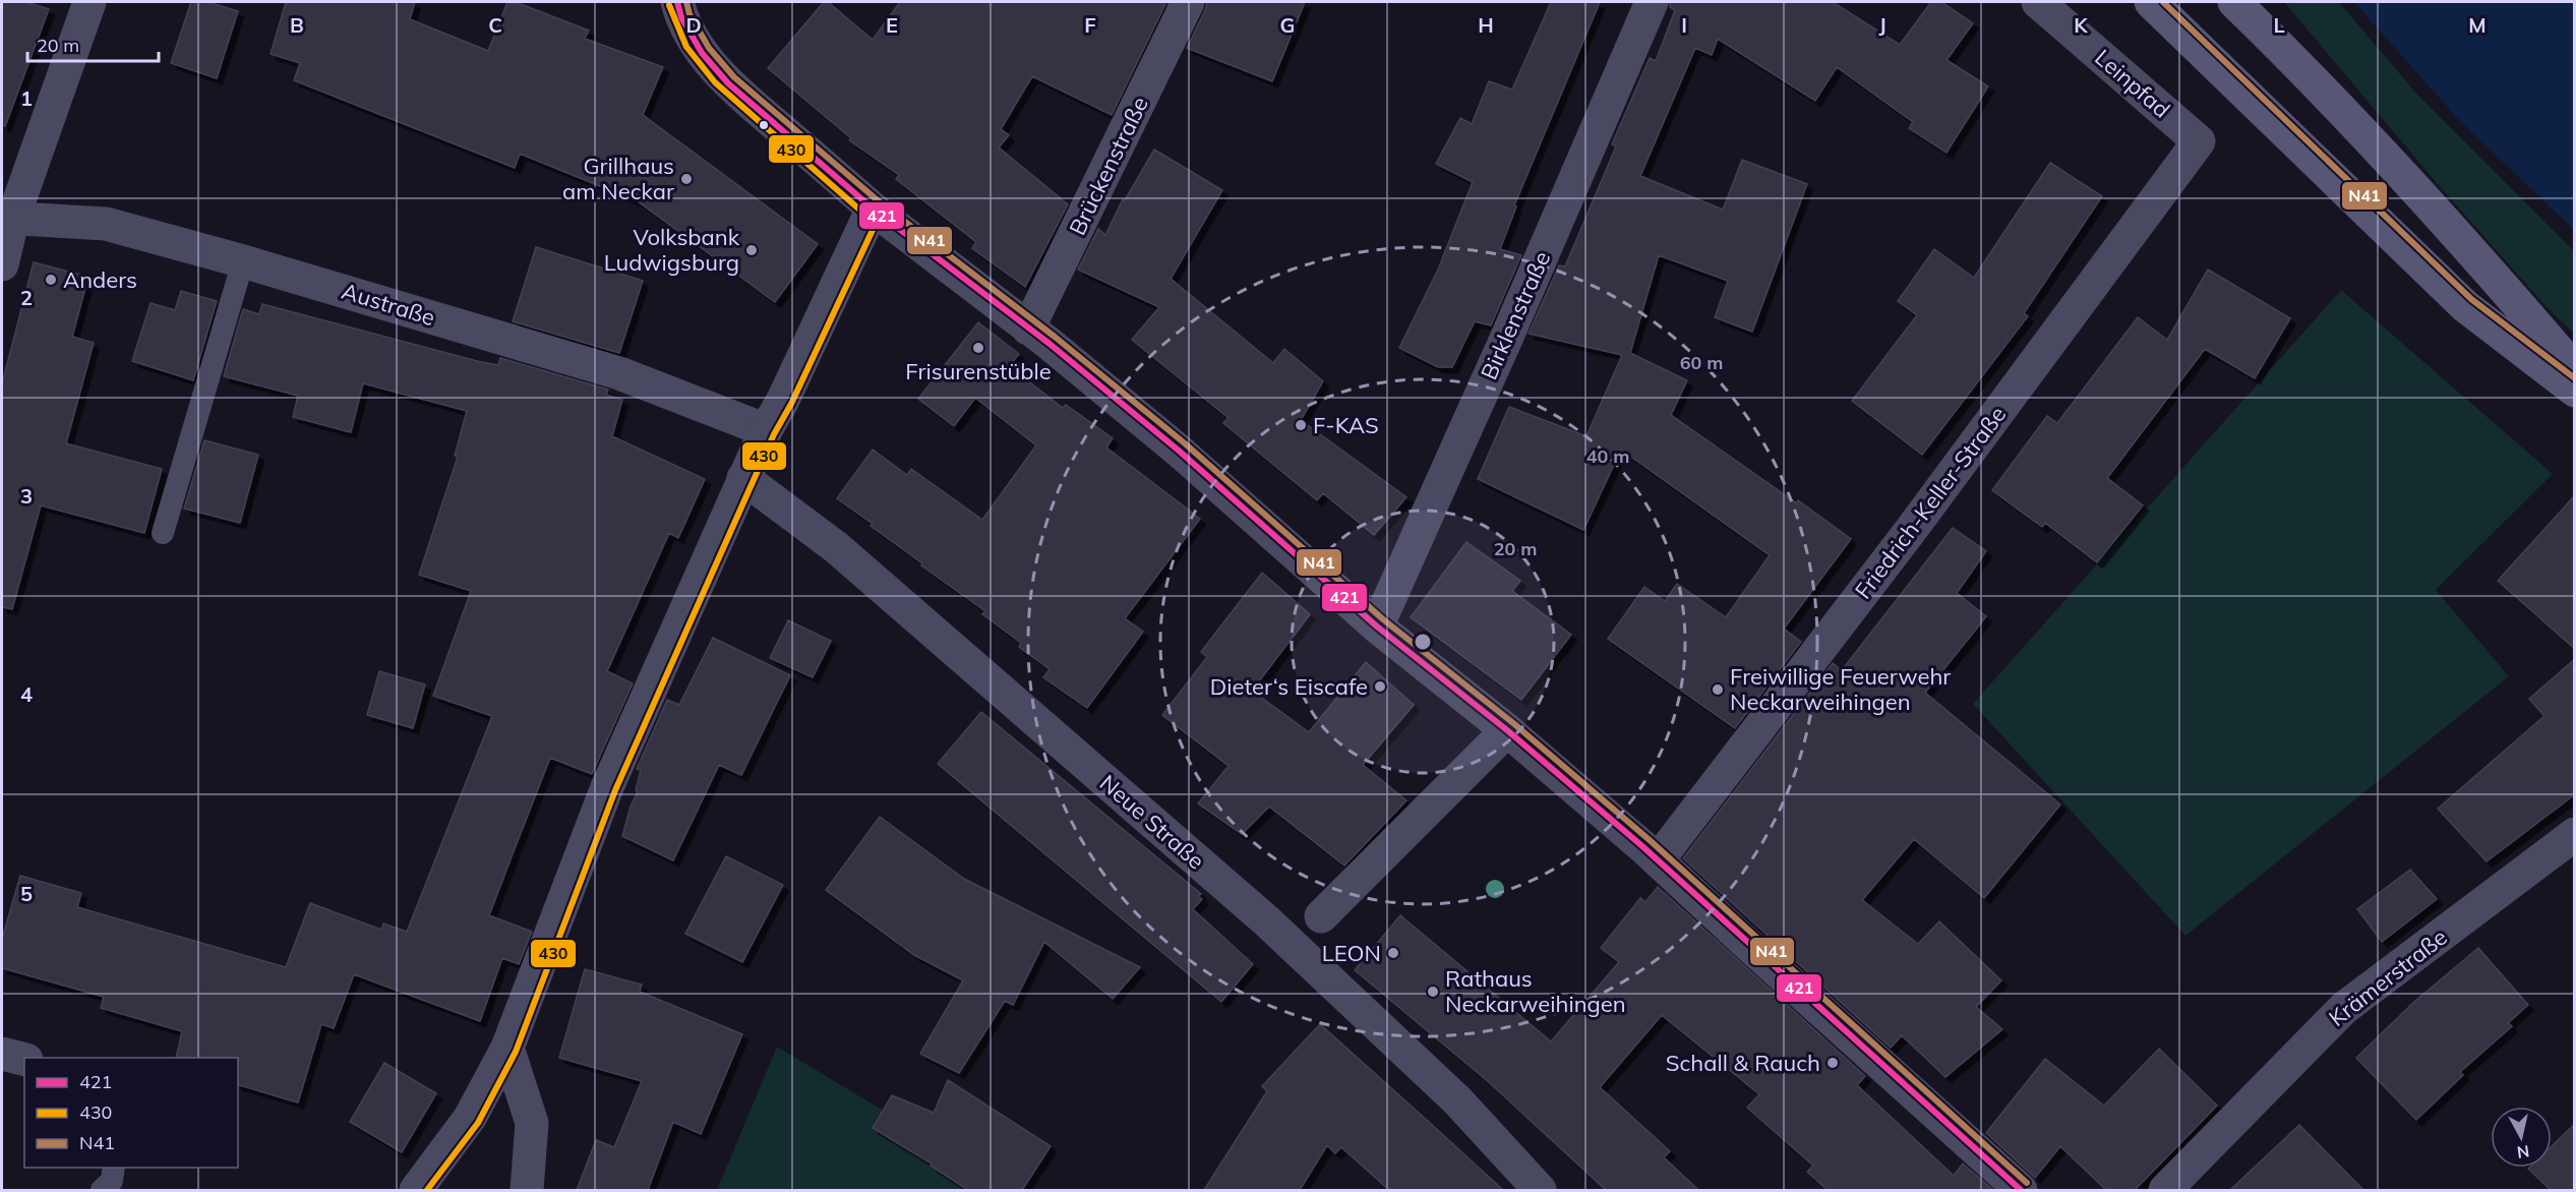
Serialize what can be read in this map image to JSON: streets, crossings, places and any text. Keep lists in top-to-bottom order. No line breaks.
{"streets":{"street":["Leinpfad","Brückenstraße","Austraße","Birklenstraße","Friedrich-Keller-Straße","Neue Straße","Krämerstraße"]},"crossings":[["Leinpfad","Friedrich-Keller-Straße"]],"places":["Grillhaus am Neckar","Volksbank Ludwigsburg","Anders","Frisurenstüble","F-KAS","Dieter‘s Eiscafe","Freiwillige Feuerwehr Neckarweihingen","LEON","Rathaus Neckarweihingen","Schall & Rauch"],"lines":["transit line 421","transit line N41","transit line 430"],"legend":["421","430","N41"],"scale_bar":"20 m","north":"bottom","grid":{"columns":["B","C","D","E","F","G","H","I","J","K","L","M"],"rows":["1","2","3","4","5"]},"rings":["60 m","40 m","20 m"]}
